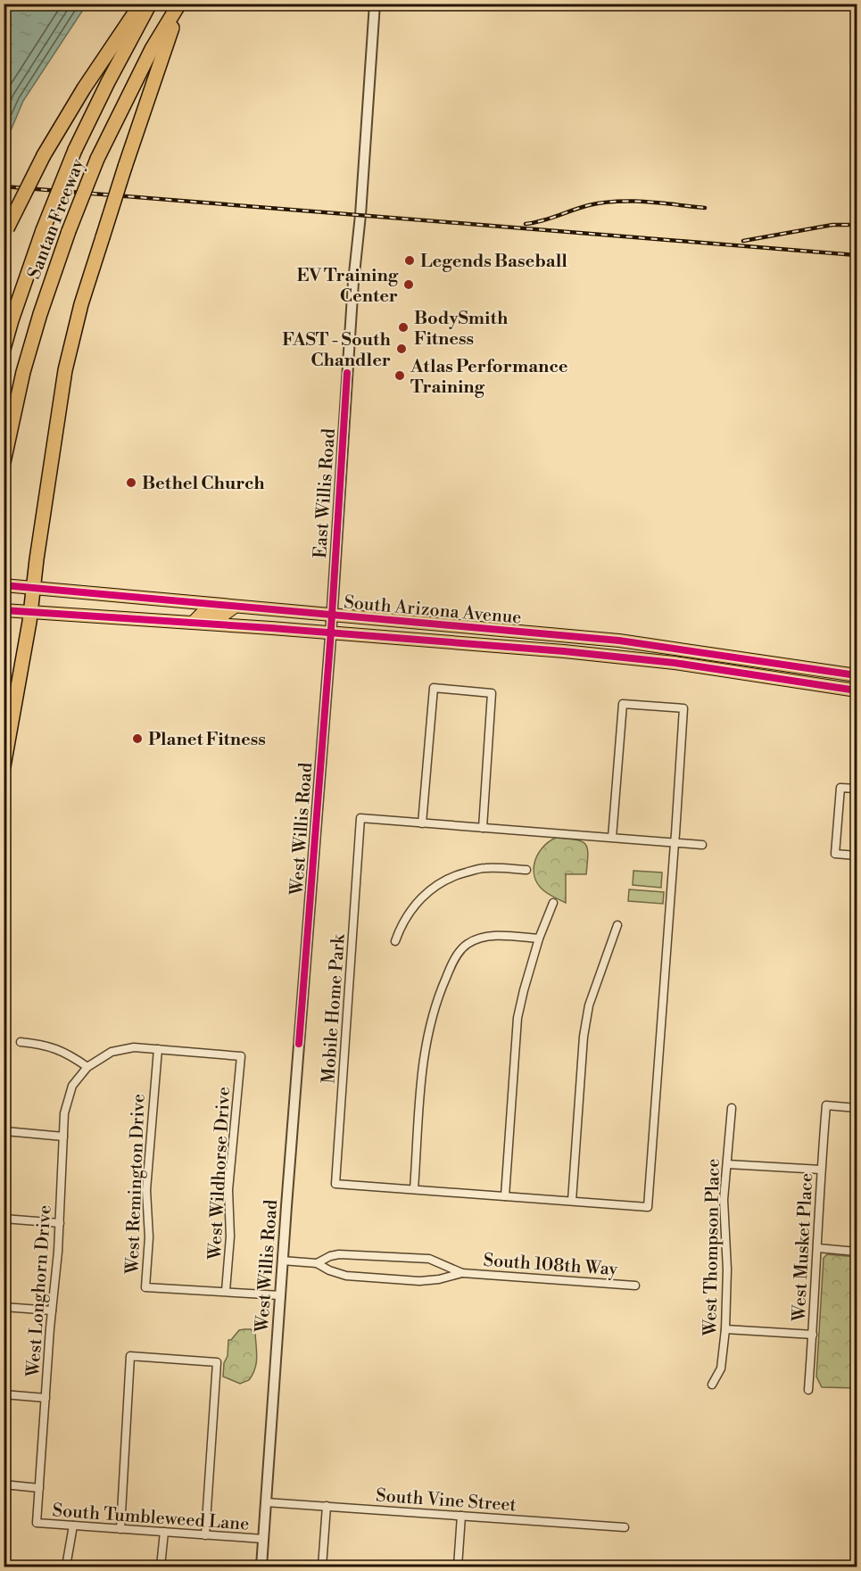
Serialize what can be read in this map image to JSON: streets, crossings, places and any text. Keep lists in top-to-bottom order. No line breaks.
{"streets":{"highway":["Santan Freeway"],"main road":["South Arizona Avenue"],"street":["East Willis Road","West Willis Road","Mobile Home Park","West Wildhorse Drive","West Remington Drive","West Thompson Place","West Musket Place","South 108th Way","West Longhorn Drive","South Vine Street","South Tumbleweed Lane"]},"crossings":[["East Willis Road","South Arizona Avenue"],["East Willis Road","West Willis Road"],["South Arizona Avenue","West Willis Road"],["West Willis Road","South 108th Way"],["West Willis Road","South Vine Street"],["West Willis Road","South Tumbleweed Lane"],["West Wildhorse Drive","West Remington Drive"],["West Longhorn Drive","South Tumbleweed Lane"]],"places":["Legends Baseball","EV Training Center","BodySmith Fitness","FAST - South Chandler","Atlas Performance Training","Bethel Church","Planet Fitness"]}
